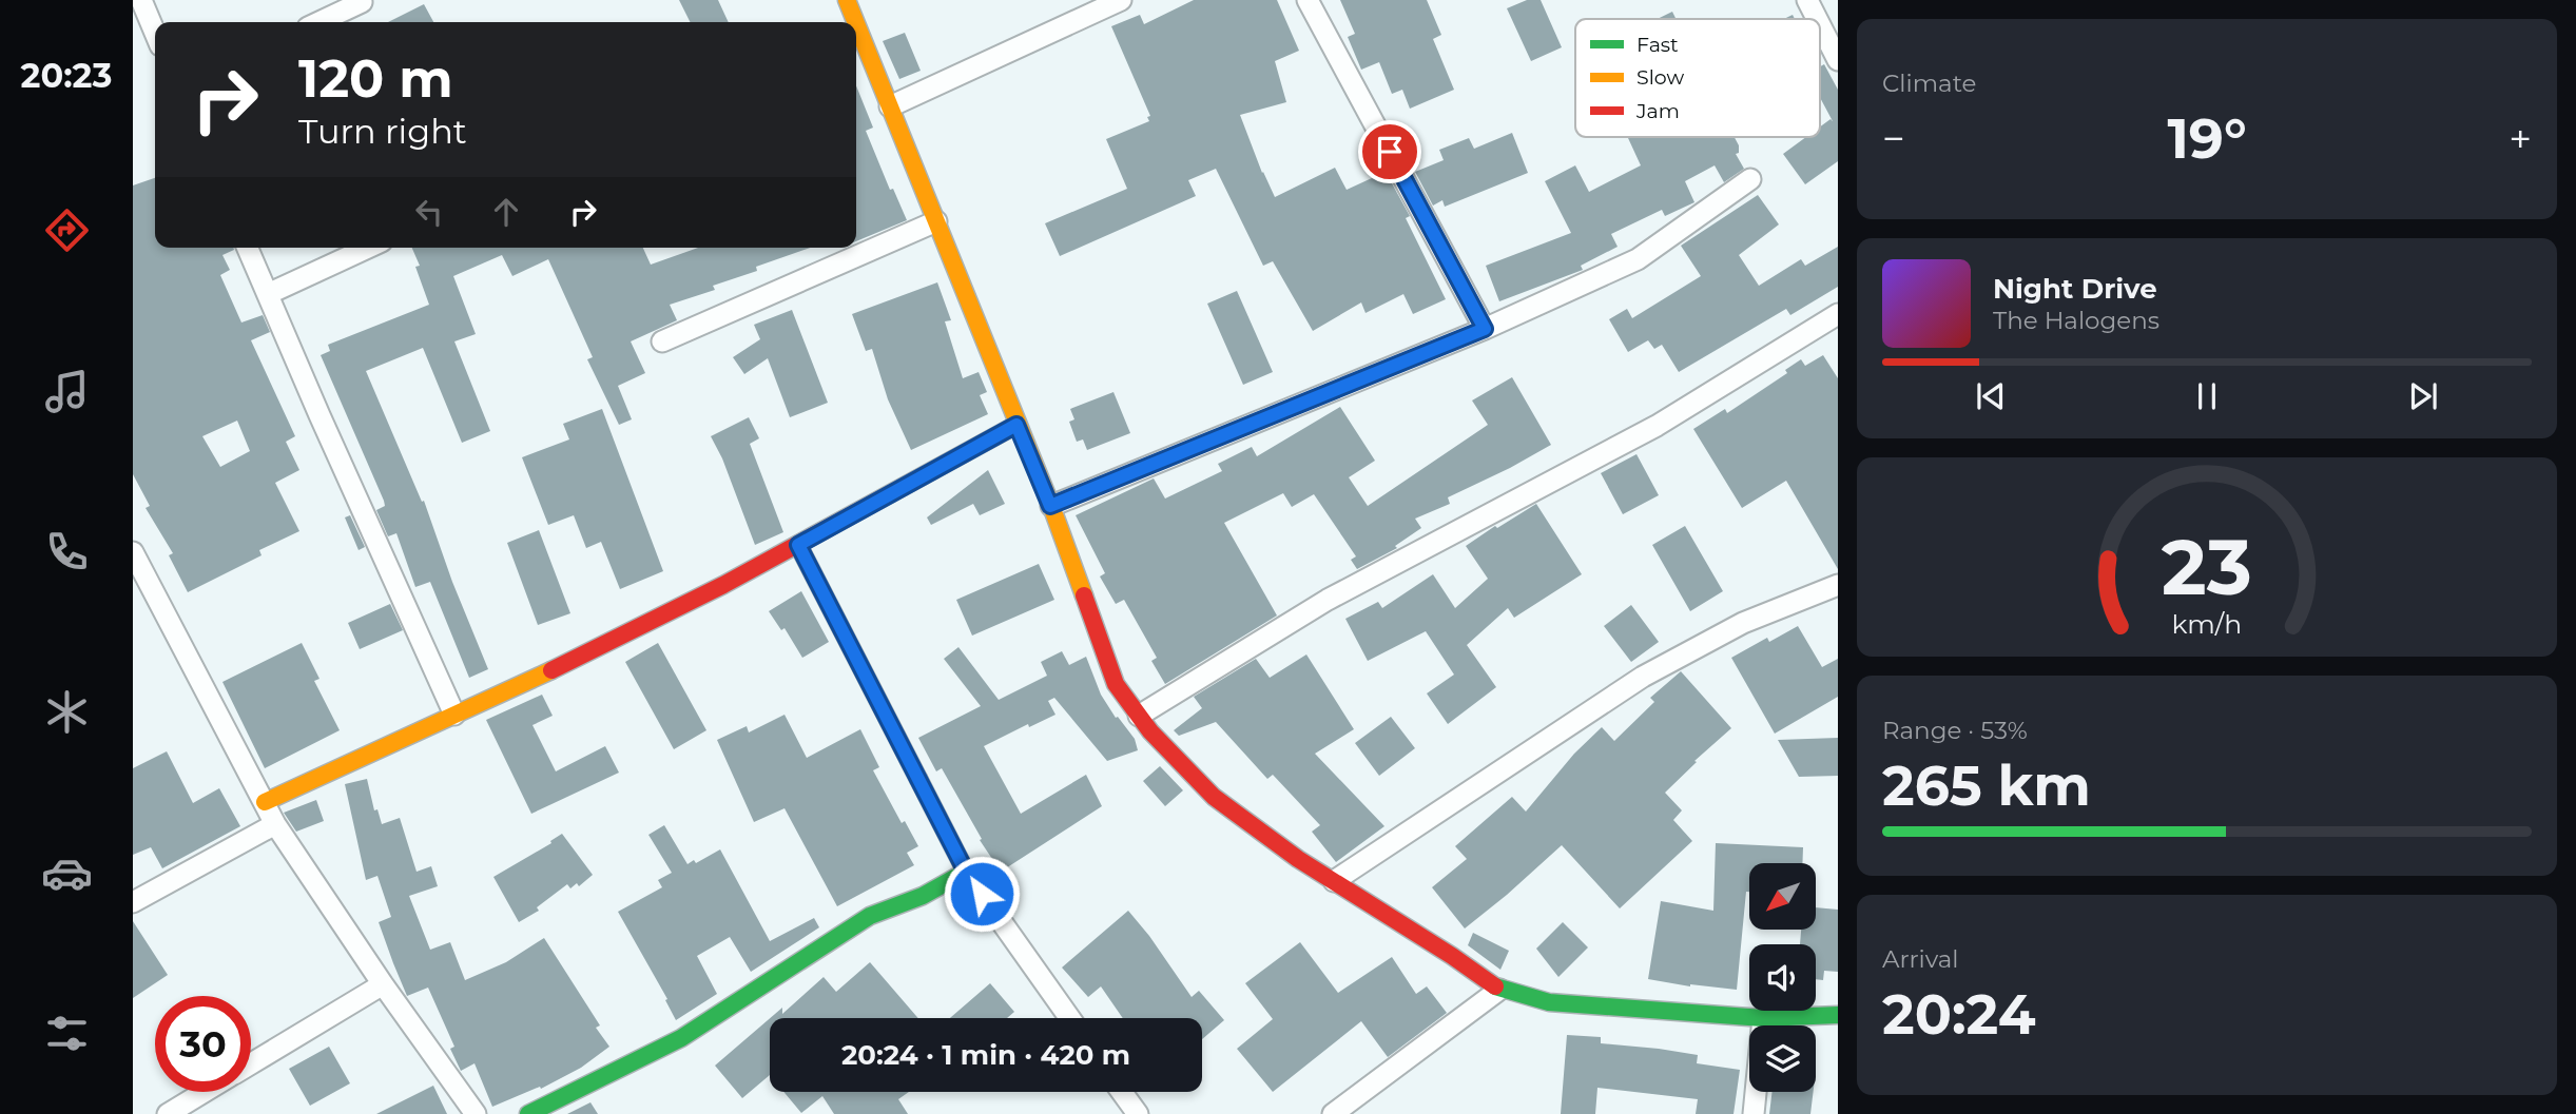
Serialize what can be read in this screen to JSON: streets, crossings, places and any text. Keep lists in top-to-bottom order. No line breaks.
{"legend":["Fast","Slow","Jam"],"north":"bottom left","page":{"tabs":"20:23","tile":["Climate",["Range · 53%","265 km"],["Arrival","20:24"]],"turn":["120 m","Turn right"],"heat":["−","19°","+"],"song":["Night Drive","The Halogens"],"limit":"30","trip":"20:24 · 1 min · 420 m","gauge":["23","km/h"]}}
